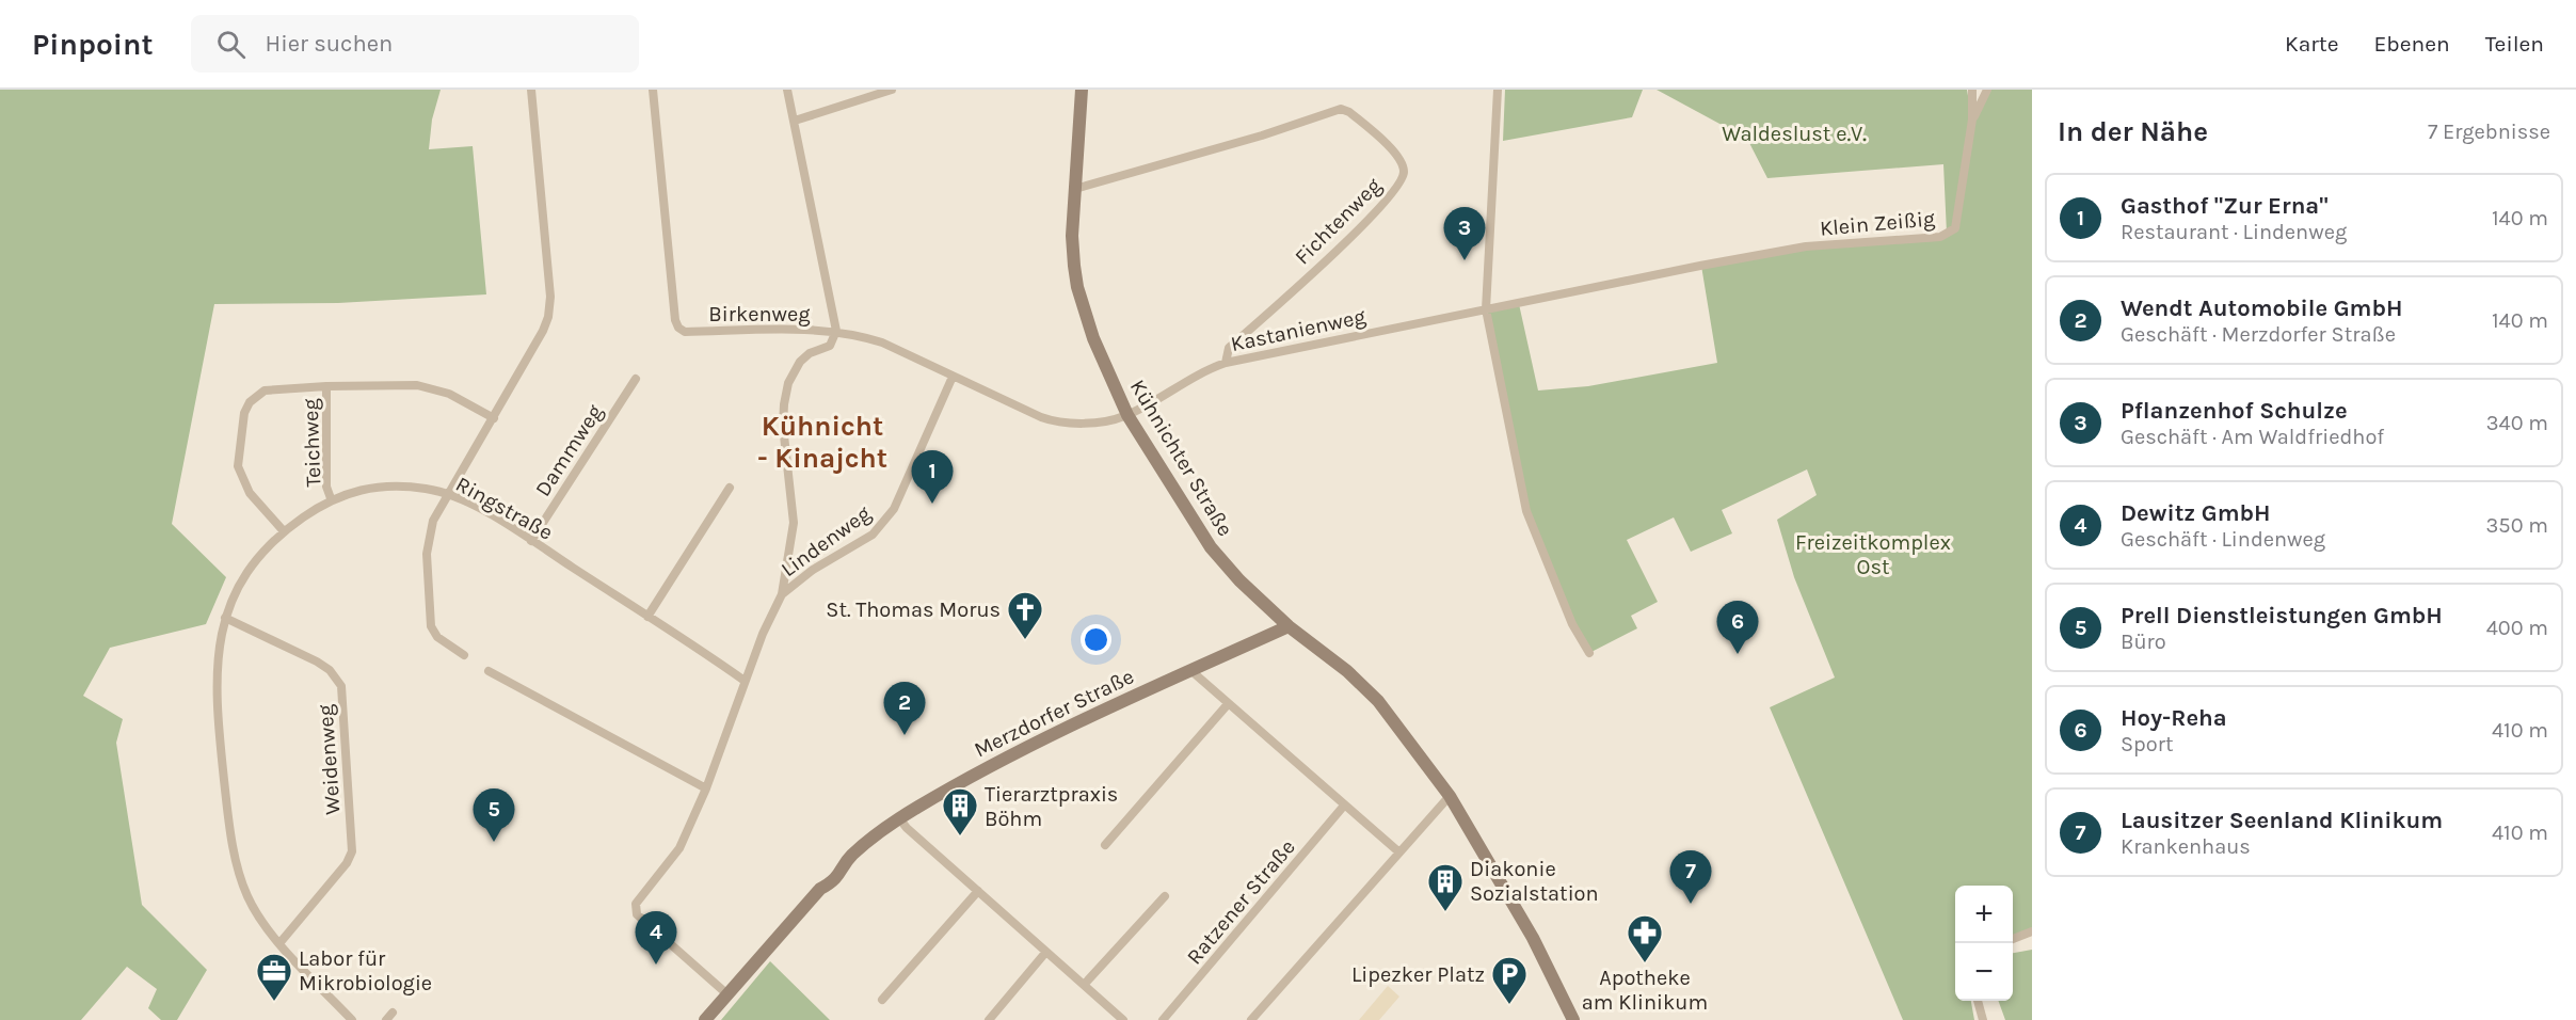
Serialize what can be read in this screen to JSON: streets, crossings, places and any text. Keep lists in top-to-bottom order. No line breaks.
{"streets":{"street":["Fichtenweg","Klein Zeißig","Birkenweg","Kastanienweg","Teichweg","Dammweg","Kühnichter Straße","Ringstraße","Lindenweg","Merzdorfer Straße","Weidenweg","Ratzener Straße"]},"crossings":[["Fichtenweg","Kastanienweg"],["Fichtenweg","Kühnichter Straße"],["Klein Zeißig","Kastanienweg"],["Birkenweg","Lindenweg"],["Kastanienweg","Kühnichter Straße"],["Teichweg","Ringstraße"],["Dammweg","Ringstraße"],["Kühnichter Straße","Merzdorfer Straße"],["Ringstraße","Lindenweg"],["Ringstraße","Weidenweg"],["Lindenweg","Merzdorfer Straße"]],"districts":["Kühnicht - Kinajcht"],"parks":["Waldeslust e.V.","Freizeitkomplex Ost"],"places":{"church":["St. Thomas Morus"],"building":["Tierarztpraxis Böhm","Diakonie Sozialstation"],"pharmacy":["Apotheke am Klinikum"],"office":["Labor für Mikrobiologie"],"parking":["Lipezker Platz"]},"page":{"header":"Pinpoint","search":"Hier suchen","nav":["Karte","Ebenen","Teilen"],"heading":["In der Nähe","7 Ergebnisse"],"list":[{"mark":"1","name":"Gasthof \"Zur Erna\"","note":"Restaurant · Lindenweg","value":"140 m"},{"mark":"2","name":"Wendt Automobile GmbH","note":"Geschäft · Merzdorfer Straße","value":"140 m"},{"mark":"3","name":"Pflanzenhof Schulze","note":"Geschäft · Am Waldfriedhof","value":"340 m"},{"mark":"4","name":"Dewitz GmbH","note":"Geschäft · Lindenweg","value":"350 m"},{"mark":"5","name":"Prell Dienstleistungen GmbH","note":"Büro","value":"400 m"},{"mark":"6","name":"Hoy-Reha","note":"Sport","value":"410 m"},{"mark":"7","name":"Lausitzer Seenland Klinikum","note":"Krankenhaus","value":"410 m"}],"pins":["3","1","6","2","5","7","4"],"map_buttons":["+","−"]}}
